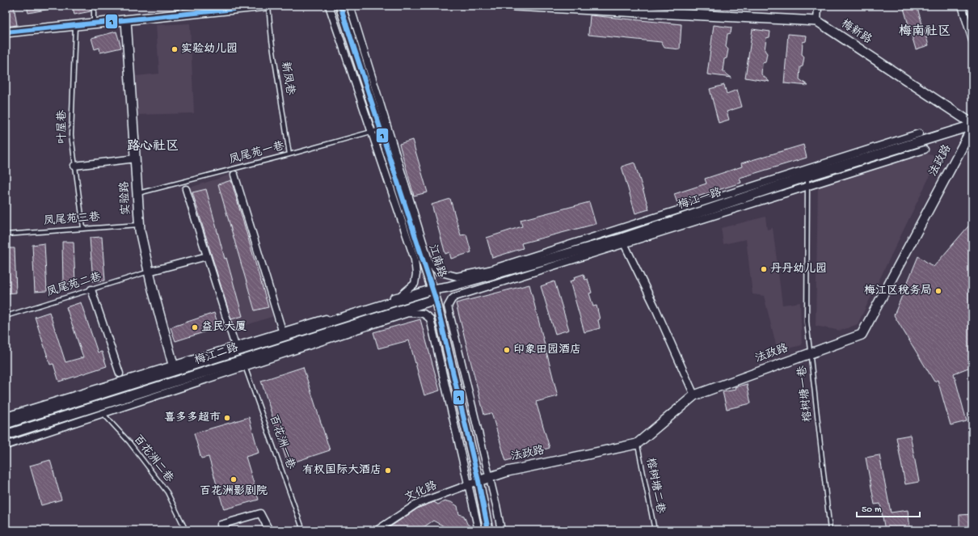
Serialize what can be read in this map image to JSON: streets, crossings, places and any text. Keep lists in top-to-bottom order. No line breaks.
{"streets":{"main road":["梅新路","法政路","实验路","梅江一路","江南路","梅江二路"],"street":["文化路"],"lane":["新凤巷","叶屋巷","凤尾苑一巷","凤尾苑三巷","凤尾苑二巷","榕树塘一巷","百花洲一巷","百花洲二巷","榕树塘二巷"]},"crossings":[["梅新路","梅江一路"],["新凤巷","凤尾苑一巷"],["叶屋巷","凤尾苑三巷"],["凤尾苑一巷","实验路"],["凤尾苑一巷","江南路"],["法政路","江南路"],["法政路","榕树塘一巷"],["法政路","榕树塘二巷"],["法政路","文化路"],["实验路","凤尾苑三巷"],["实验路","凤尾苑二巷"],["实验路","梅江二路"],["梅江一路","江南路"],["梅江一路","梅江二路"],["梅江一路","榕树塘一巷"],["江南路","梅江二路"],["江南路","文化路"],["梅江二路","百花洲一巷"],["梅江二路","百花洲二巷"]],"districts":["梅南社区","路心社区"],"places":["实验幼儿园","丹丹幼儿园","梅江区税务局","益民大厦","印象田园酒店","喜多多超市","有权国际大酒店","百花洲影剧院"],"lines":["transit line 1"],"scale_bar":"50 m"}
